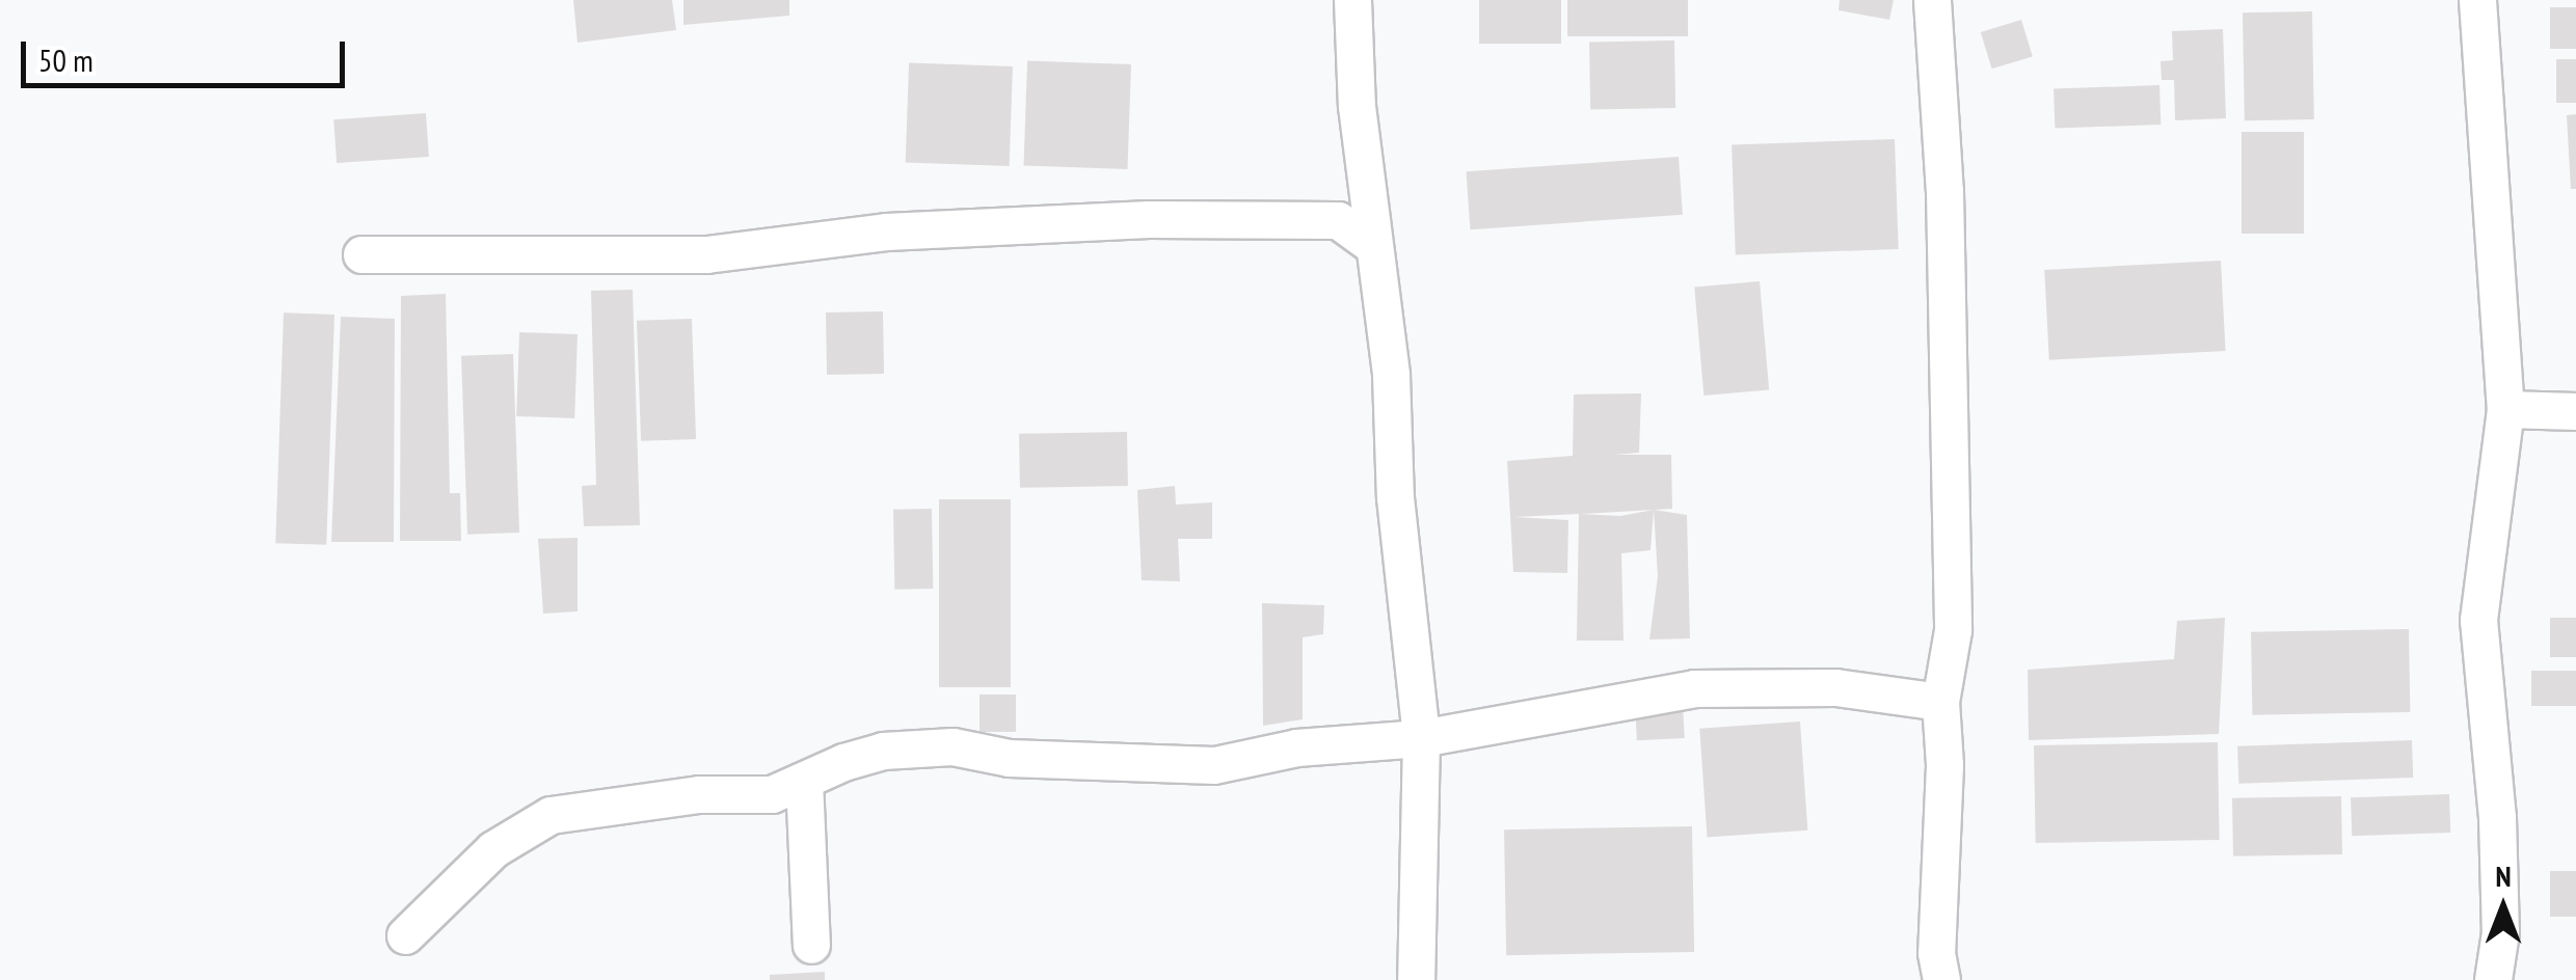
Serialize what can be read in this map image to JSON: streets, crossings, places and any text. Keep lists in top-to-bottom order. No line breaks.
{"scale_bar":"50 m","north":"top"}
